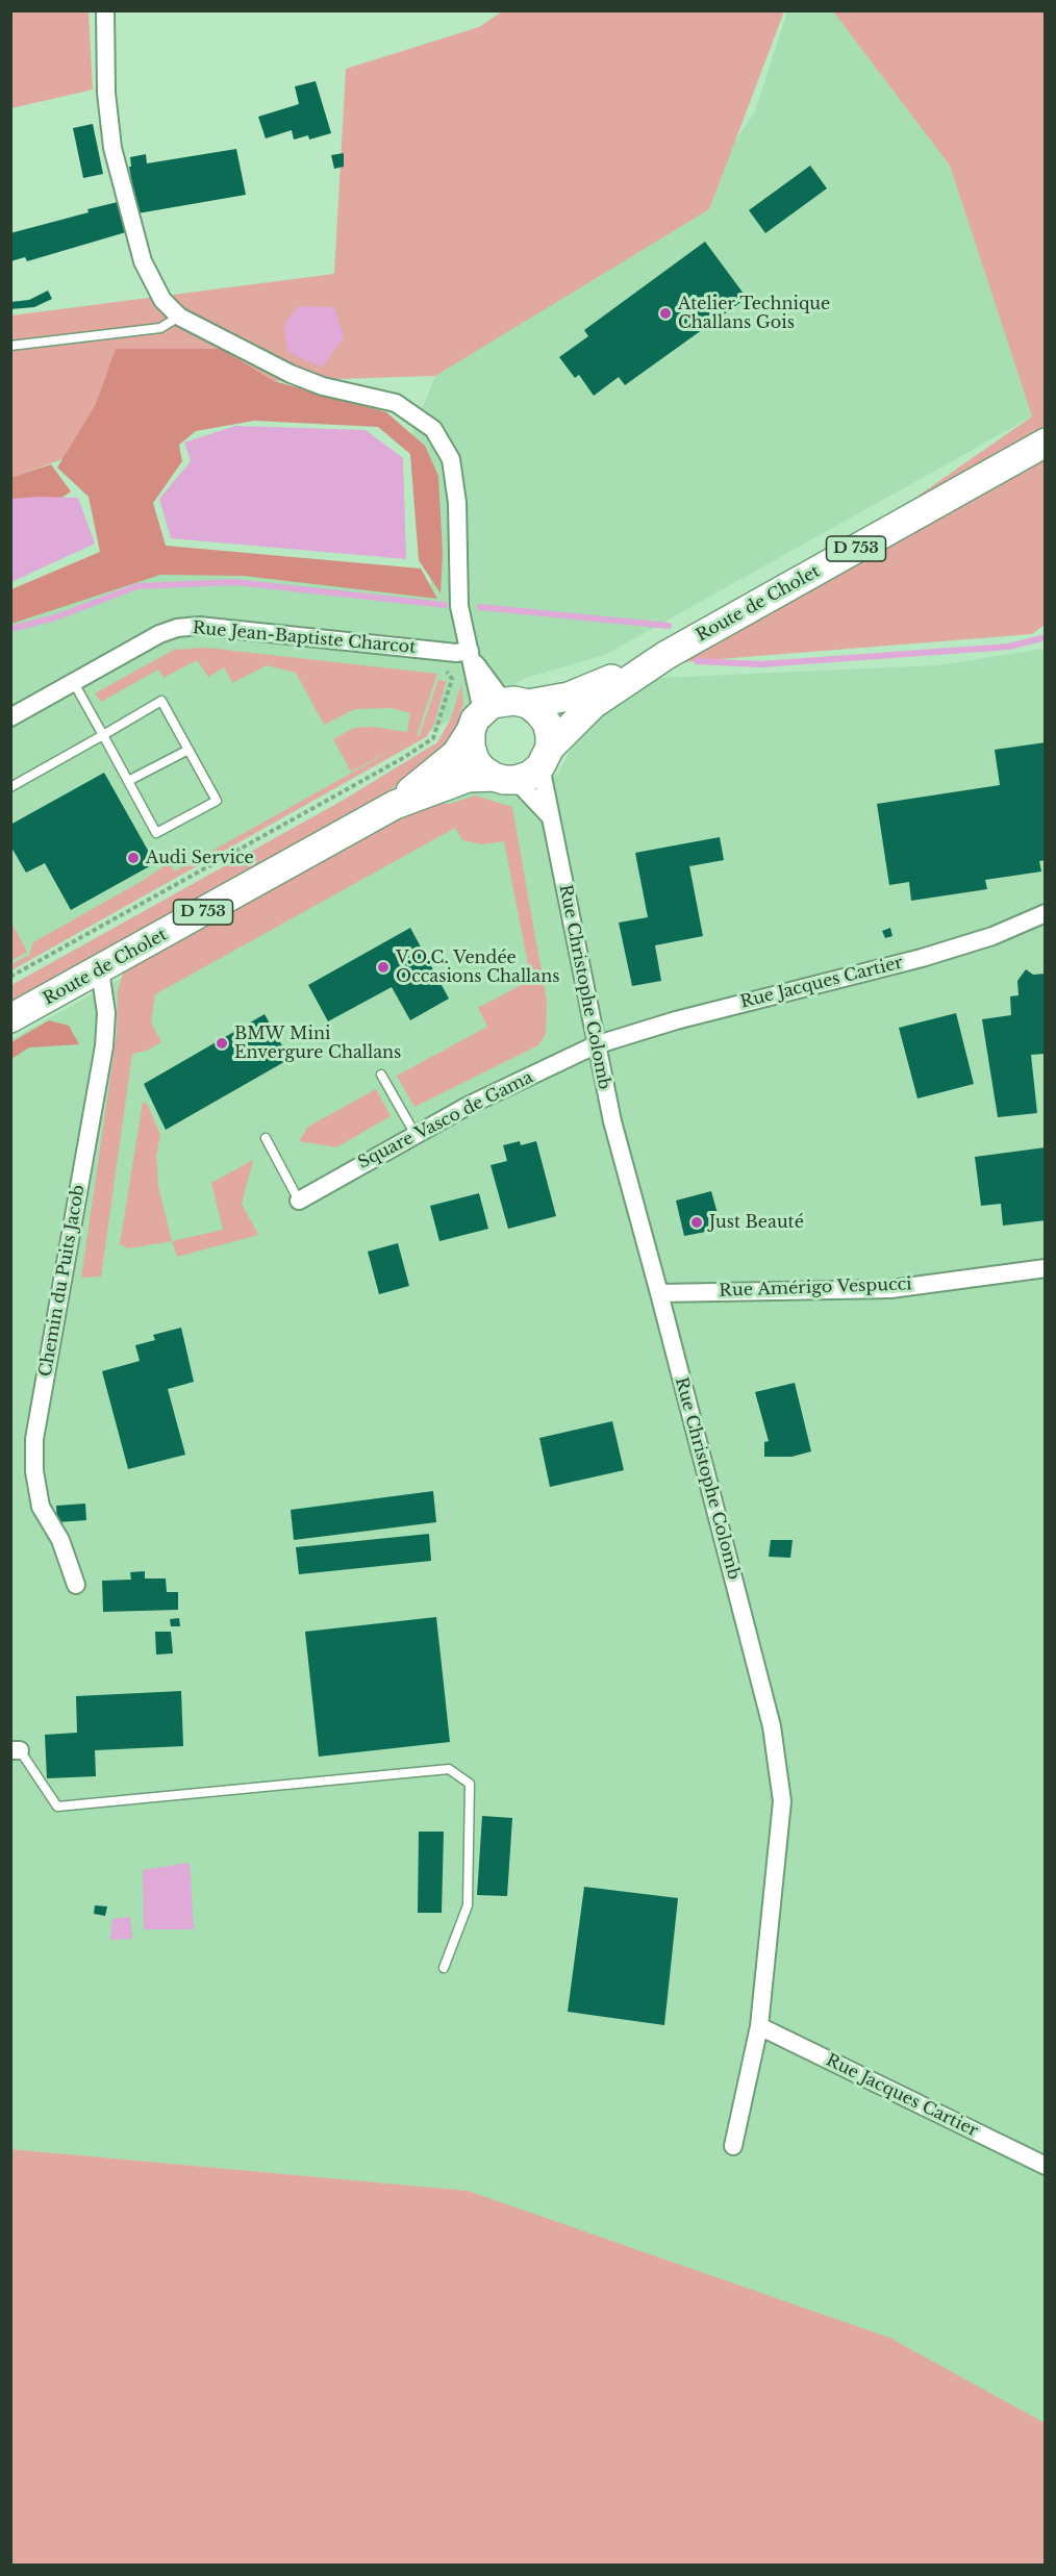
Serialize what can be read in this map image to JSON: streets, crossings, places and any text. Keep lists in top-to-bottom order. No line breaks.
{"streets":{"main road":["D 753","Route de Cholet"],"street":["Rue Jean-Baptiste Charcot","Rue Jacques Cartier","Rue Christophe Colomb","Square Vasco de Gama","Chemin du Puits Jacob","Rue Amérigo Vespucci"]},"crossings":[["Route de Cholet","Rue Christophe Colomb"],["Route de Cholet","Chemin du Puits Jacob"],["Rue Jacques Cartier","Rue Christophe Colomb"],["Rue Jacques Cartier","Square Vasco de Gama"],["Rue Christophe Colomb","Square Vasco de Gama"],["Rue Christophe Colomb","Rue Amérigo Vespucci"]],"places":["Atelier Technique Challans Gois","Audi Service","V.O.C. Vendée Occasions Challans","BMW Mini Envergure Challans","Just Beauté"]}
